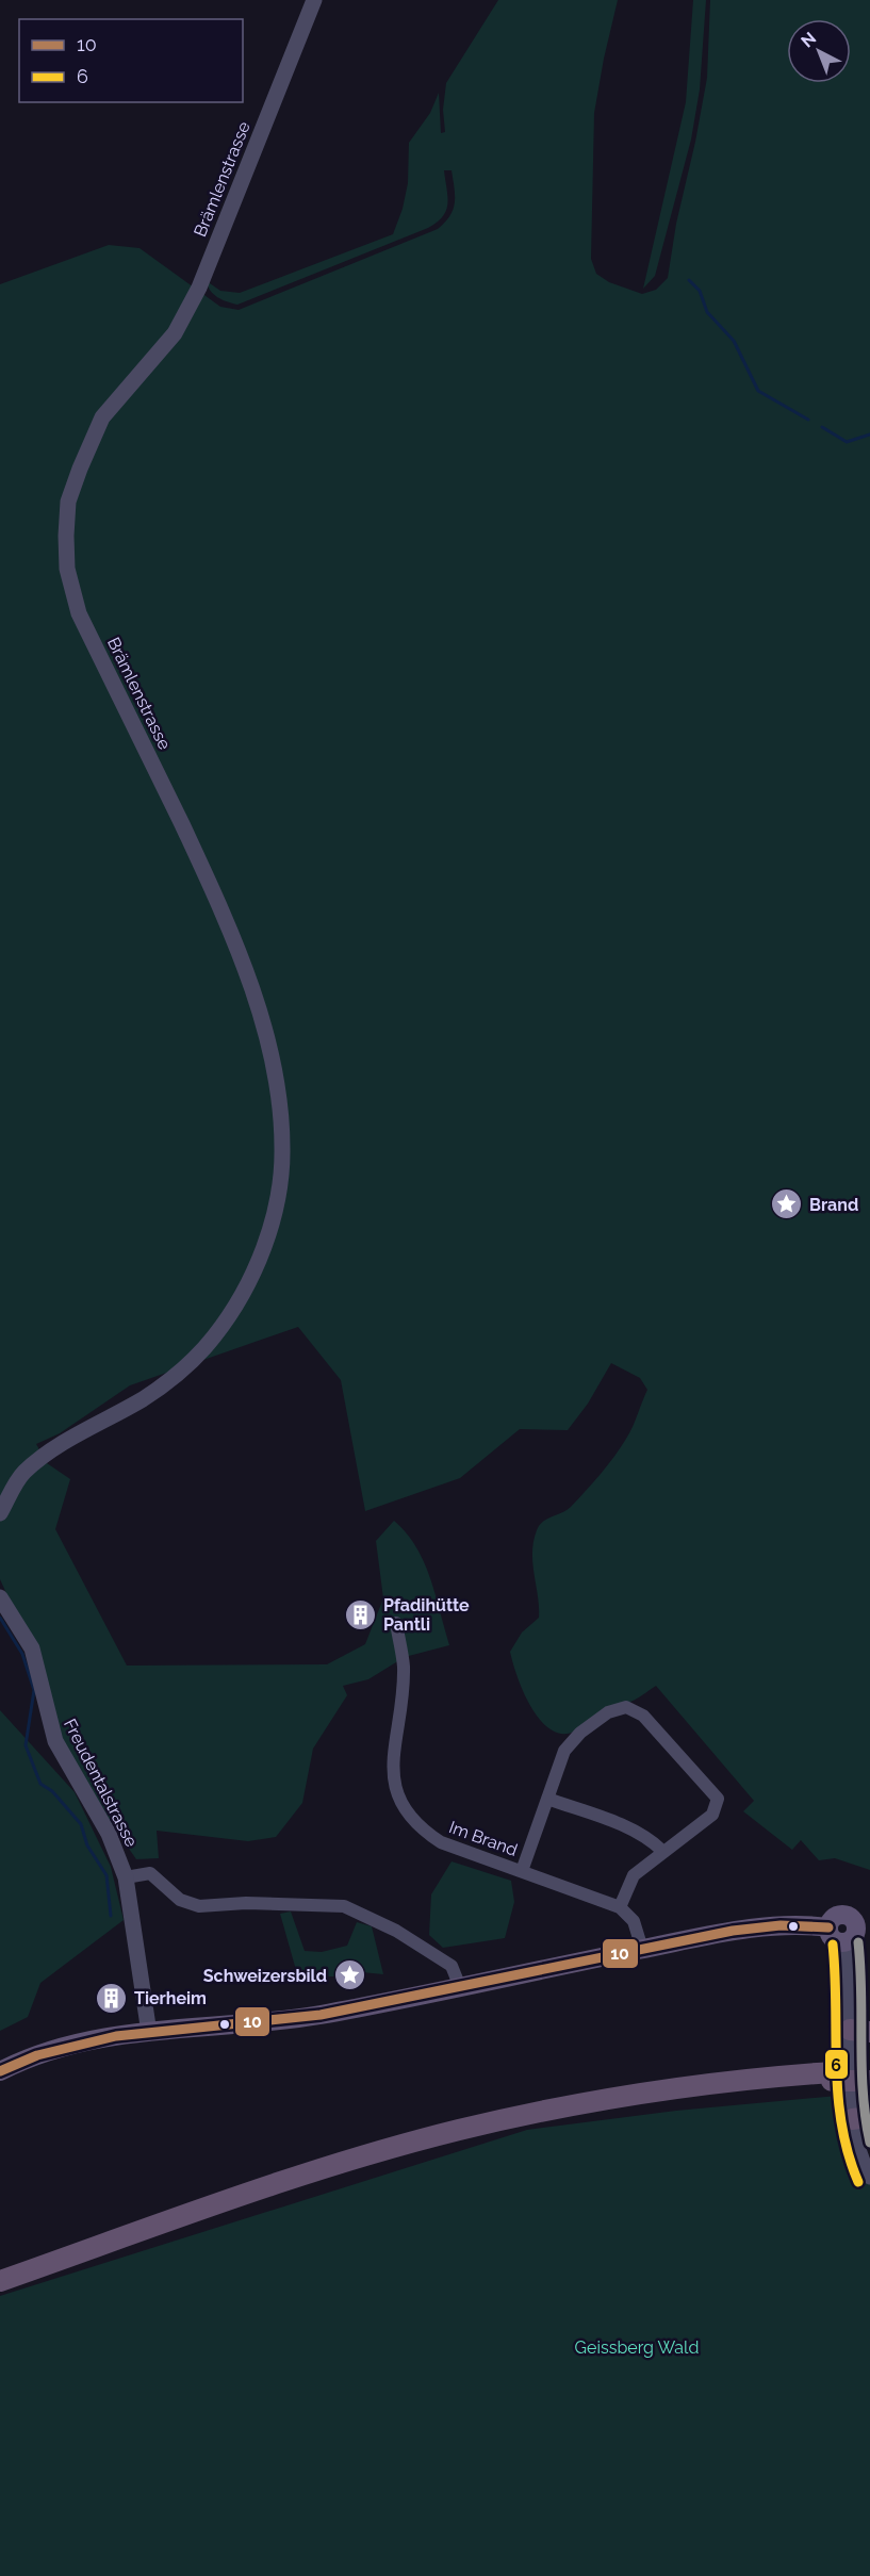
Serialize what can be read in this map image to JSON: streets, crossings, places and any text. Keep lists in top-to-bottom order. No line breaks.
{"streets":{"street":["Brämlenstrasse","Freudentalstrasse","Im Brand"]},"parks":["Geissberg Wald"],"places":{"place":["Brand","Schweizersbild"],"building":["Pfadihütte Pantli","Tierheim"]},"lines":["transit line 10","transit line 6"],"legend":["10","6"],"north":"top left"}
